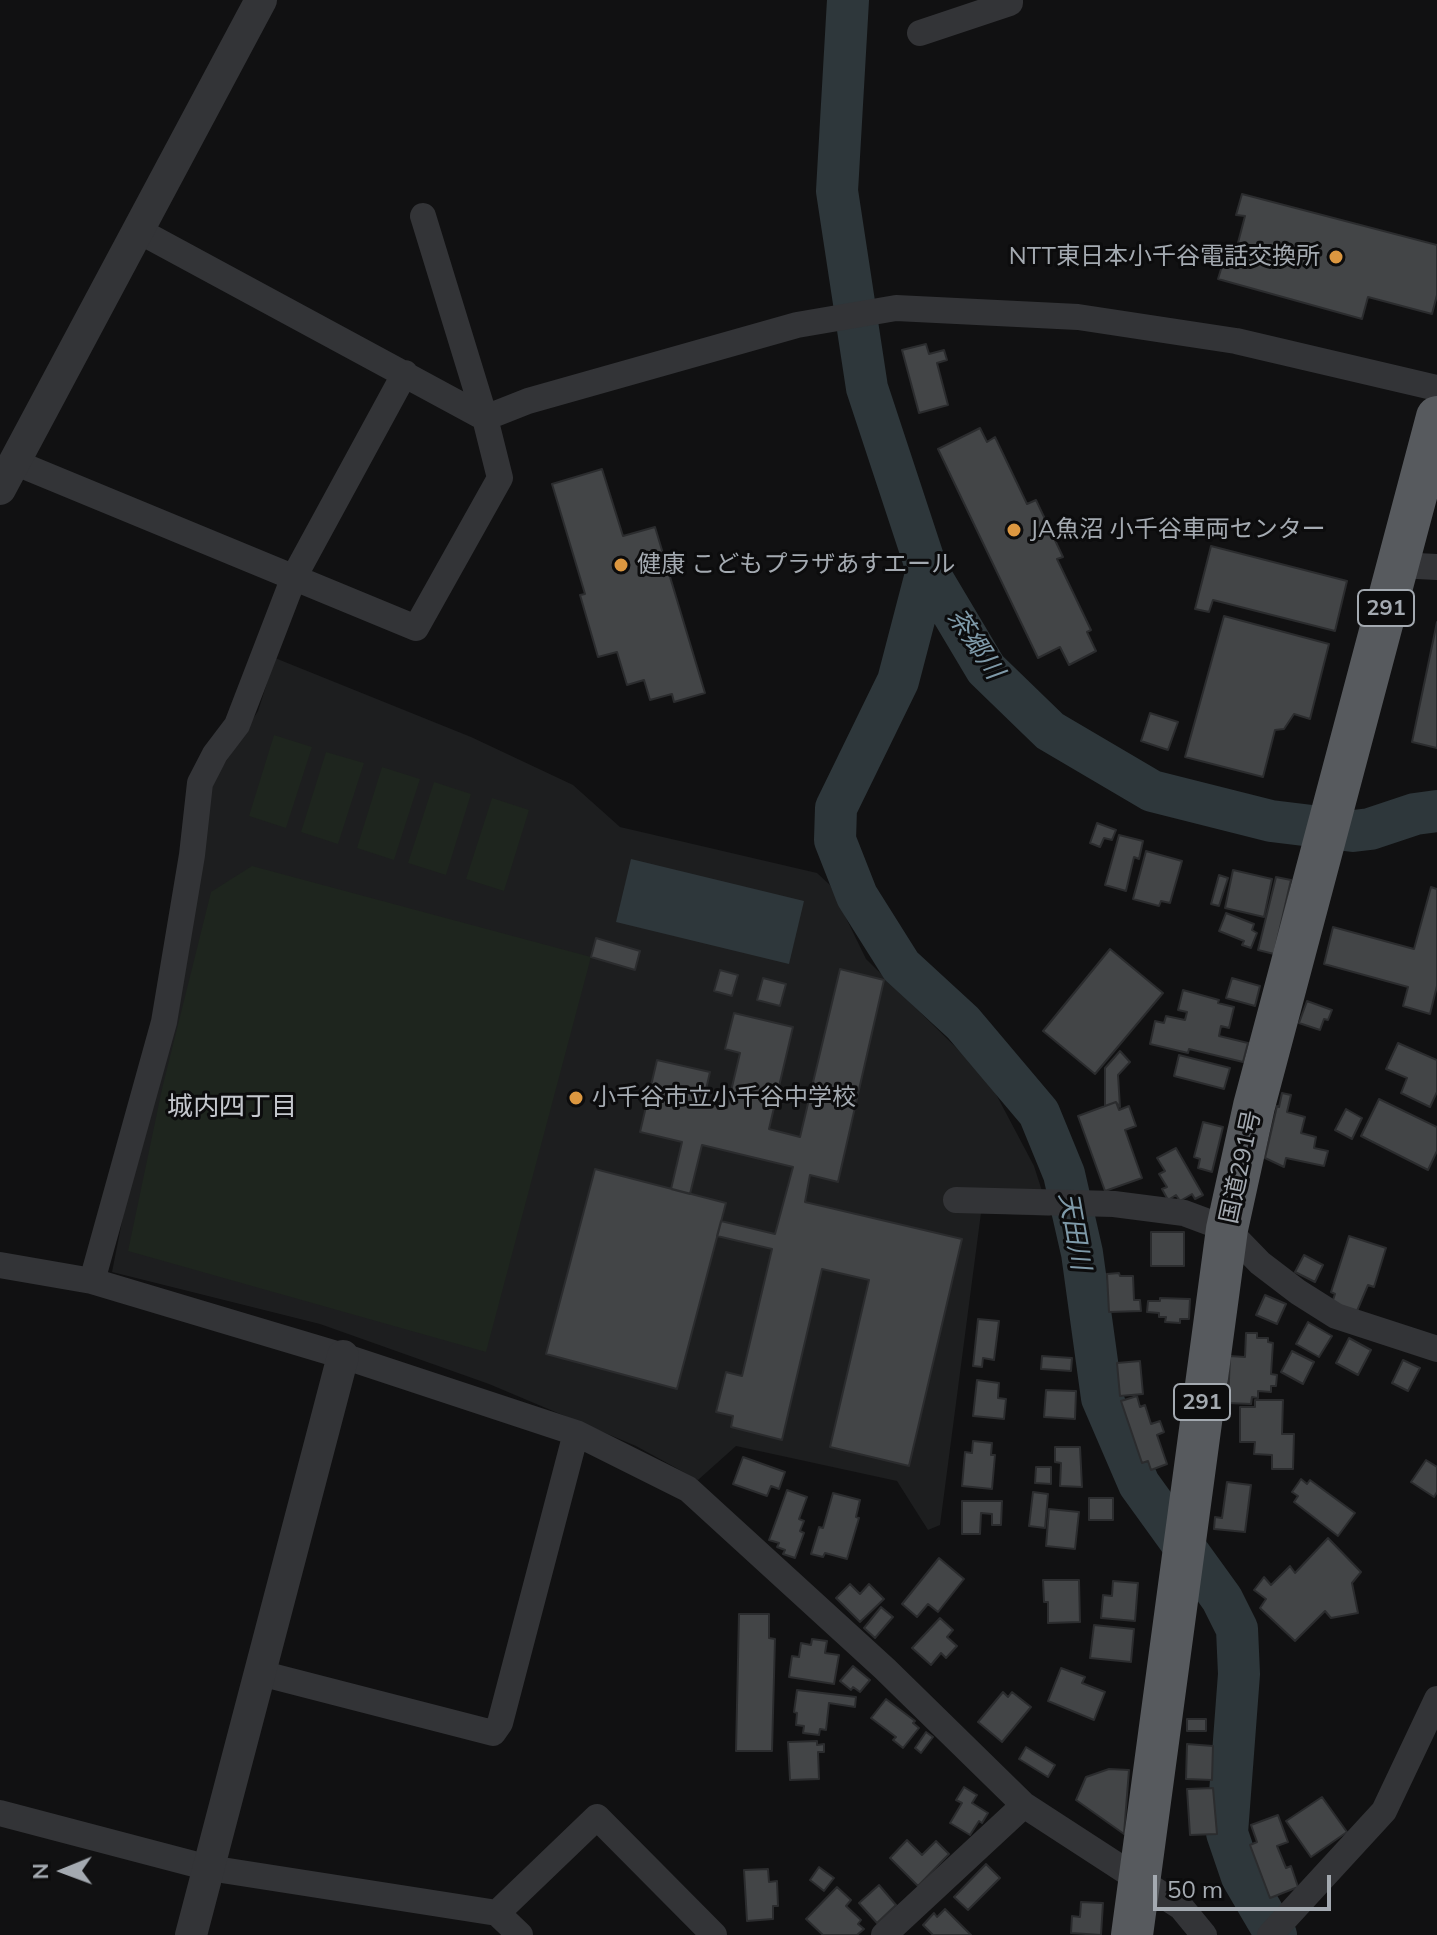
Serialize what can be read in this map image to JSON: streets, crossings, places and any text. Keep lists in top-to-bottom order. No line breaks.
{"streets":{"highway":["291","国道291号"]},"districts":["城内四丁目"],"water":["茶郷川","天田川"],"places":["NTT東日本小千谷電話交換所","JA魚沼 小千谷車両センター","健康 こどもプラザあすエール","小千谷市立小千谷中学校"],"scale_bar":"50 m","north":"left"}
